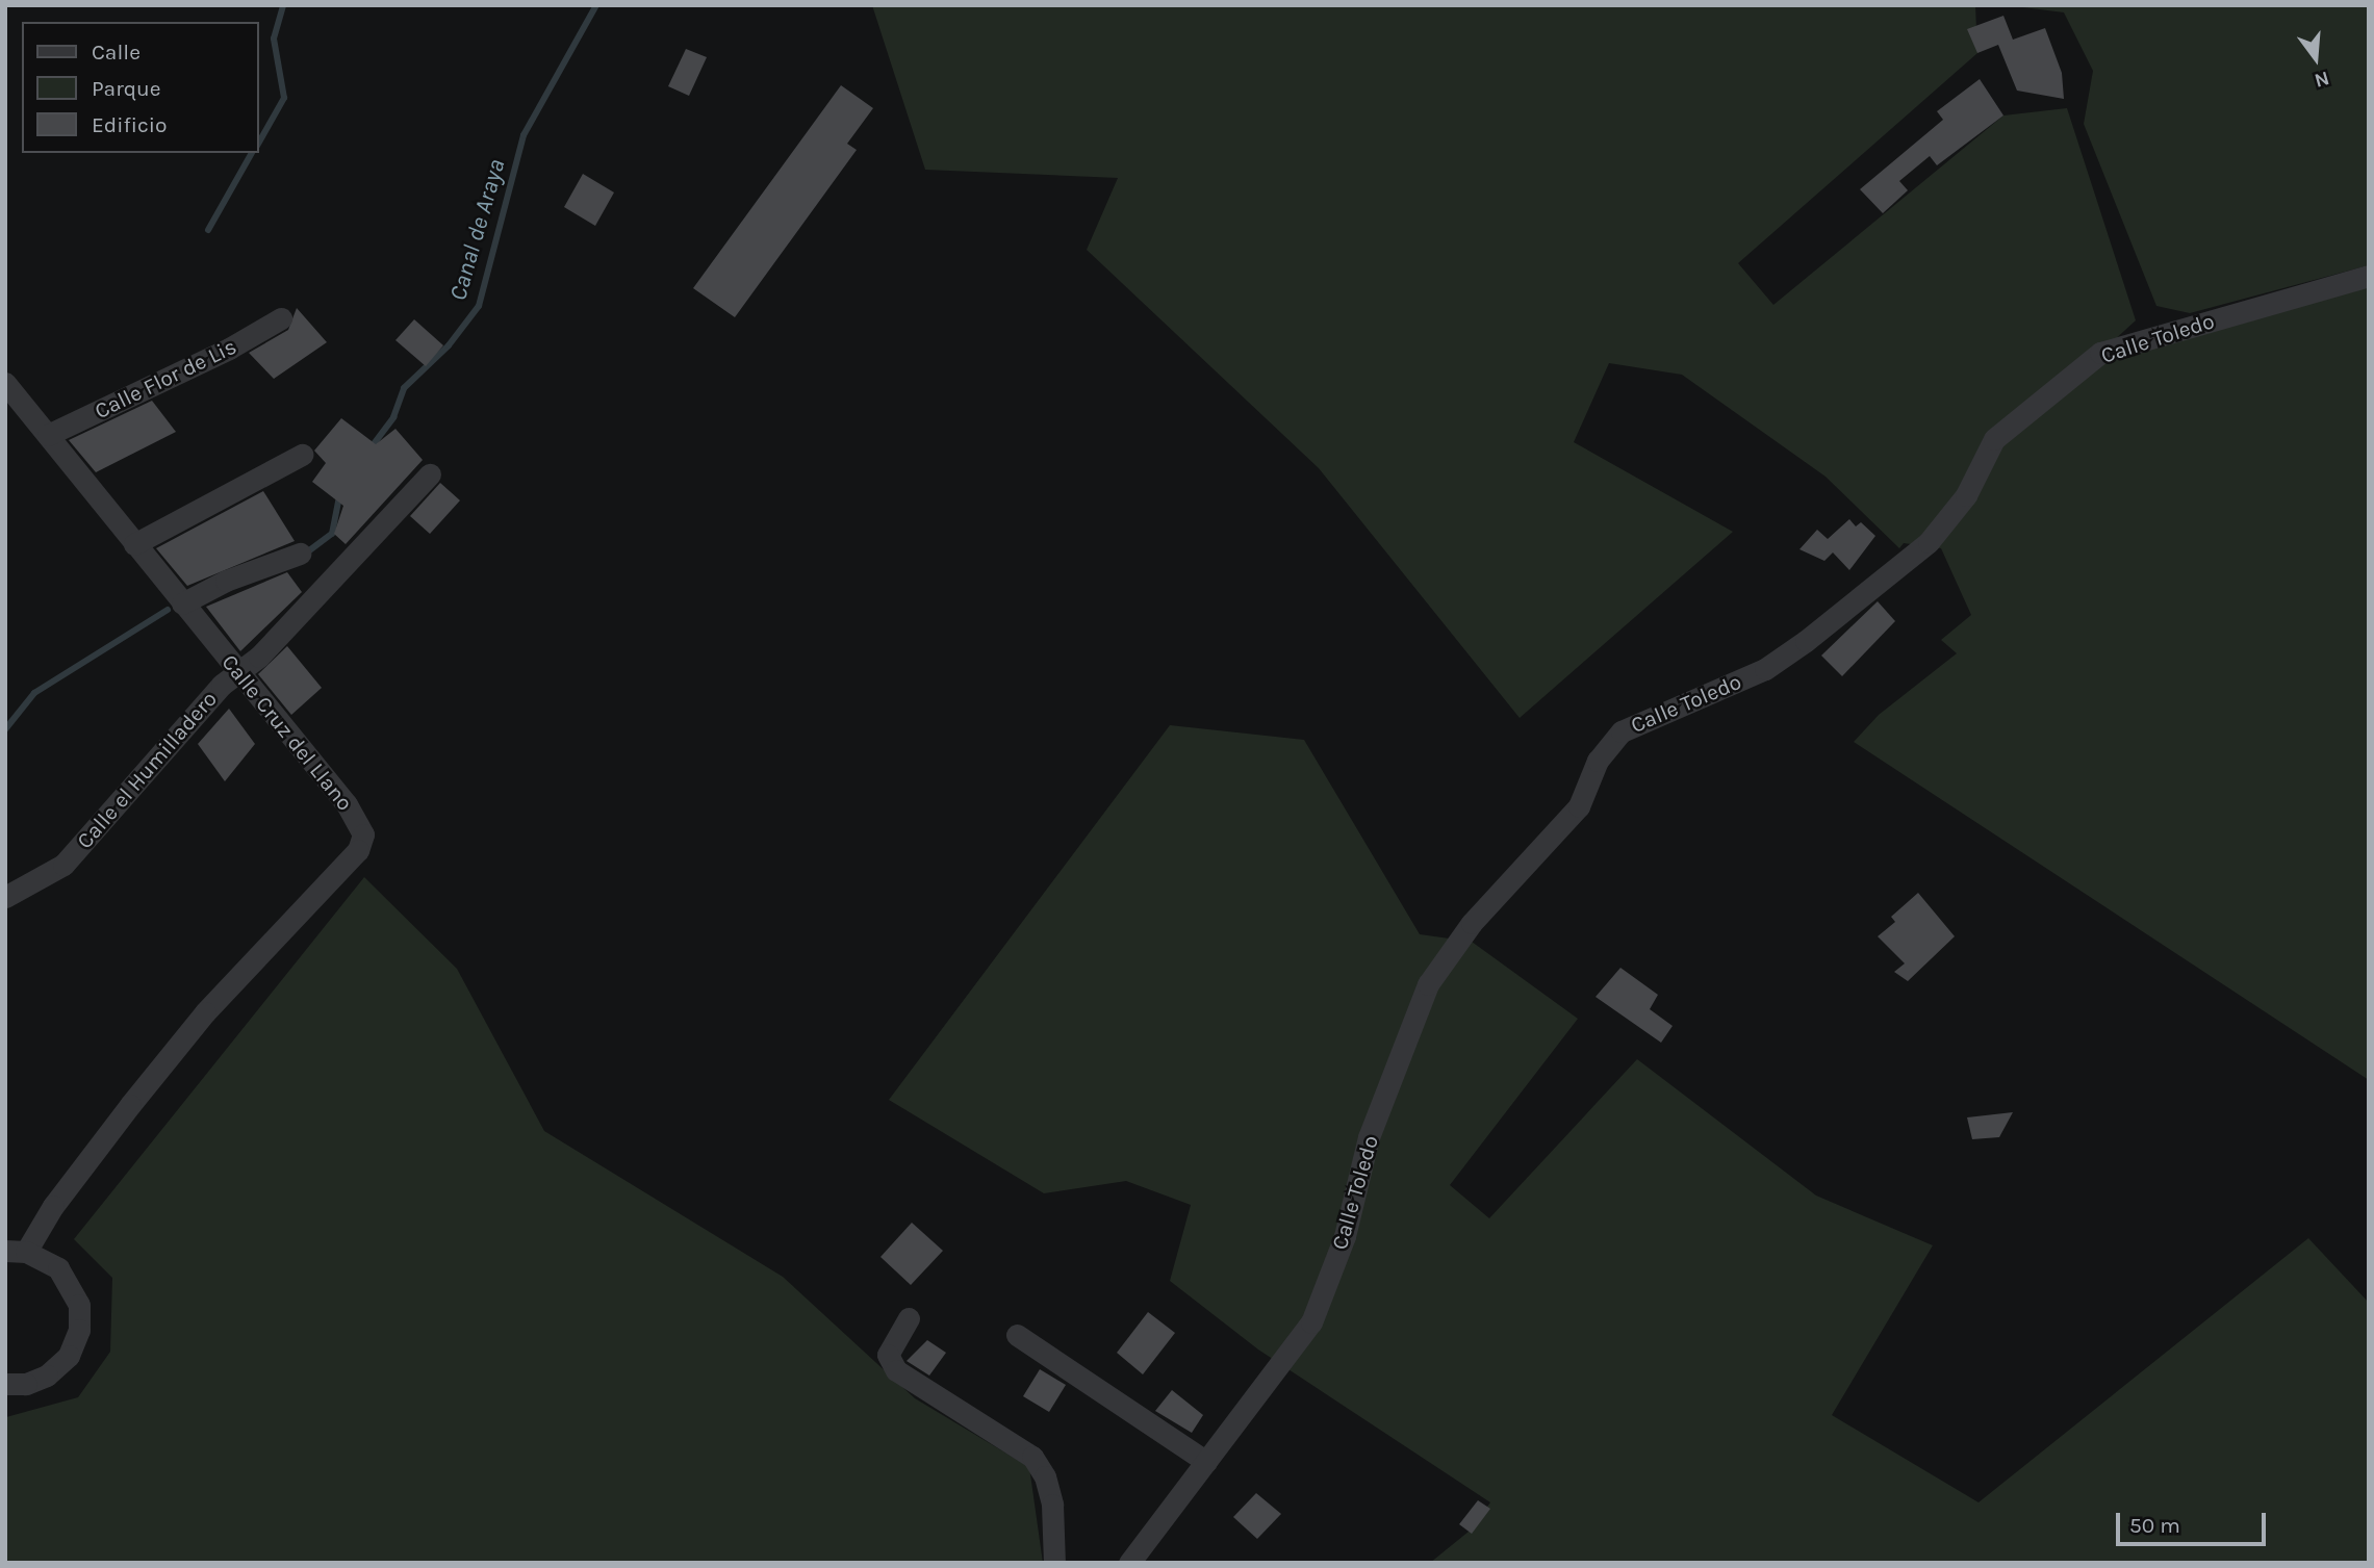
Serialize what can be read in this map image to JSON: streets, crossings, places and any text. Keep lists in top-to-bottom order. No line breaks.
{"streets":{"street":["Calle Toledo","Calle Flor de Lis","Calle Cruz del Llano","Calle el Humilladero"]},"crossings":[["Calle Flor de Lis","Calle Cruz del Llano"],["Calle Cruz del Llano","Calle el Humilladero"]],"water":["Canal de Araya"],"legend":["Calle","Parque","Edificio"],"scale_bar":"50 m","north":"bottom"}
